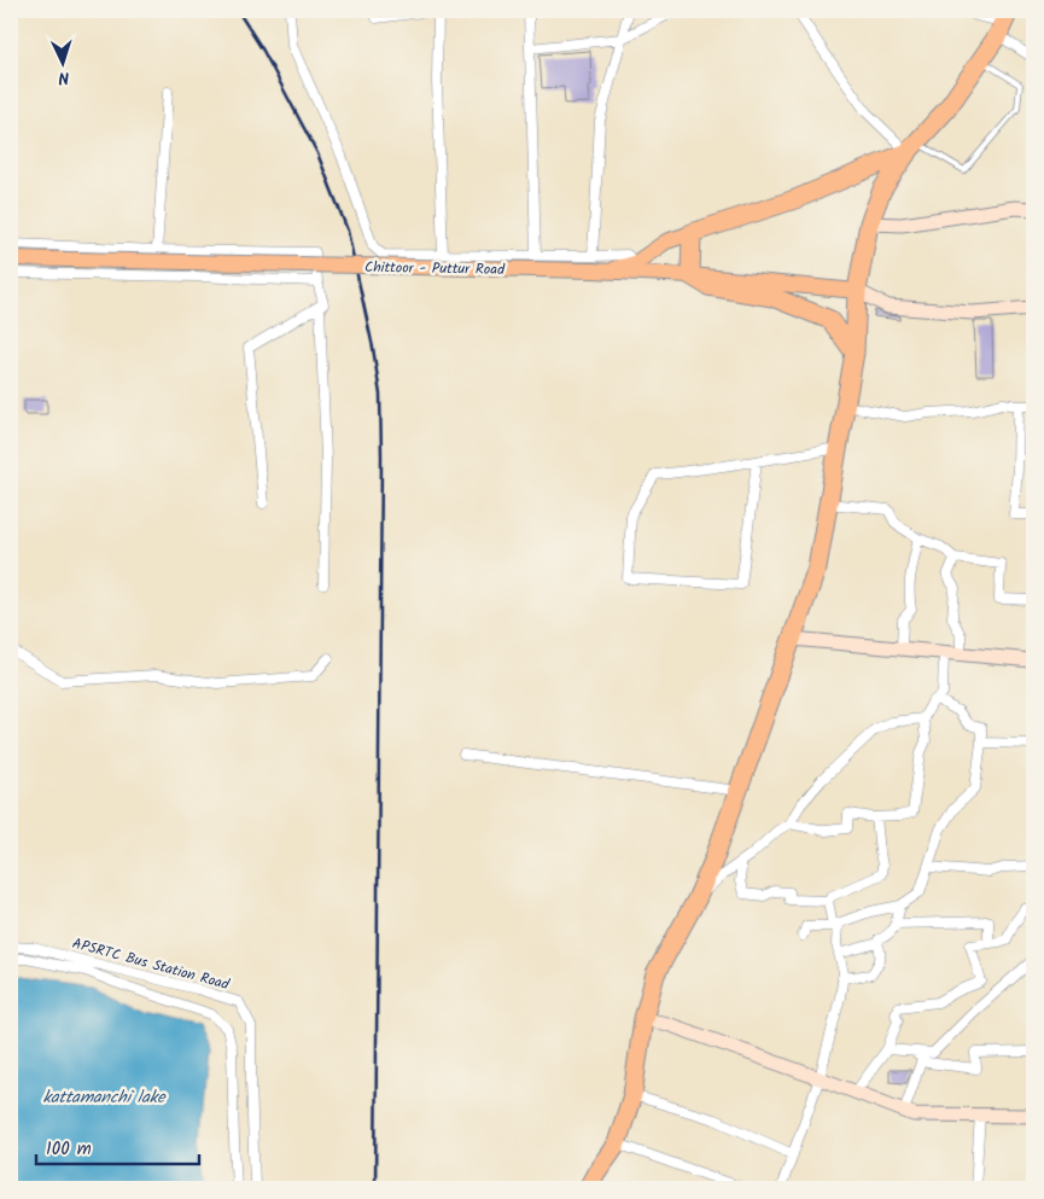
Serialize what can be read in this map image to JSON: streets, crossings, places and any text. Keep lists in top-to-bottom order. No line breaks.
{"streets":{"main road":["Chittoor - Puttur Road"],"street":["APSRTC Bus Station Road"]},"water":["kattamanchi lake"],"scale_bar":"100 m","north":"bottom"}
